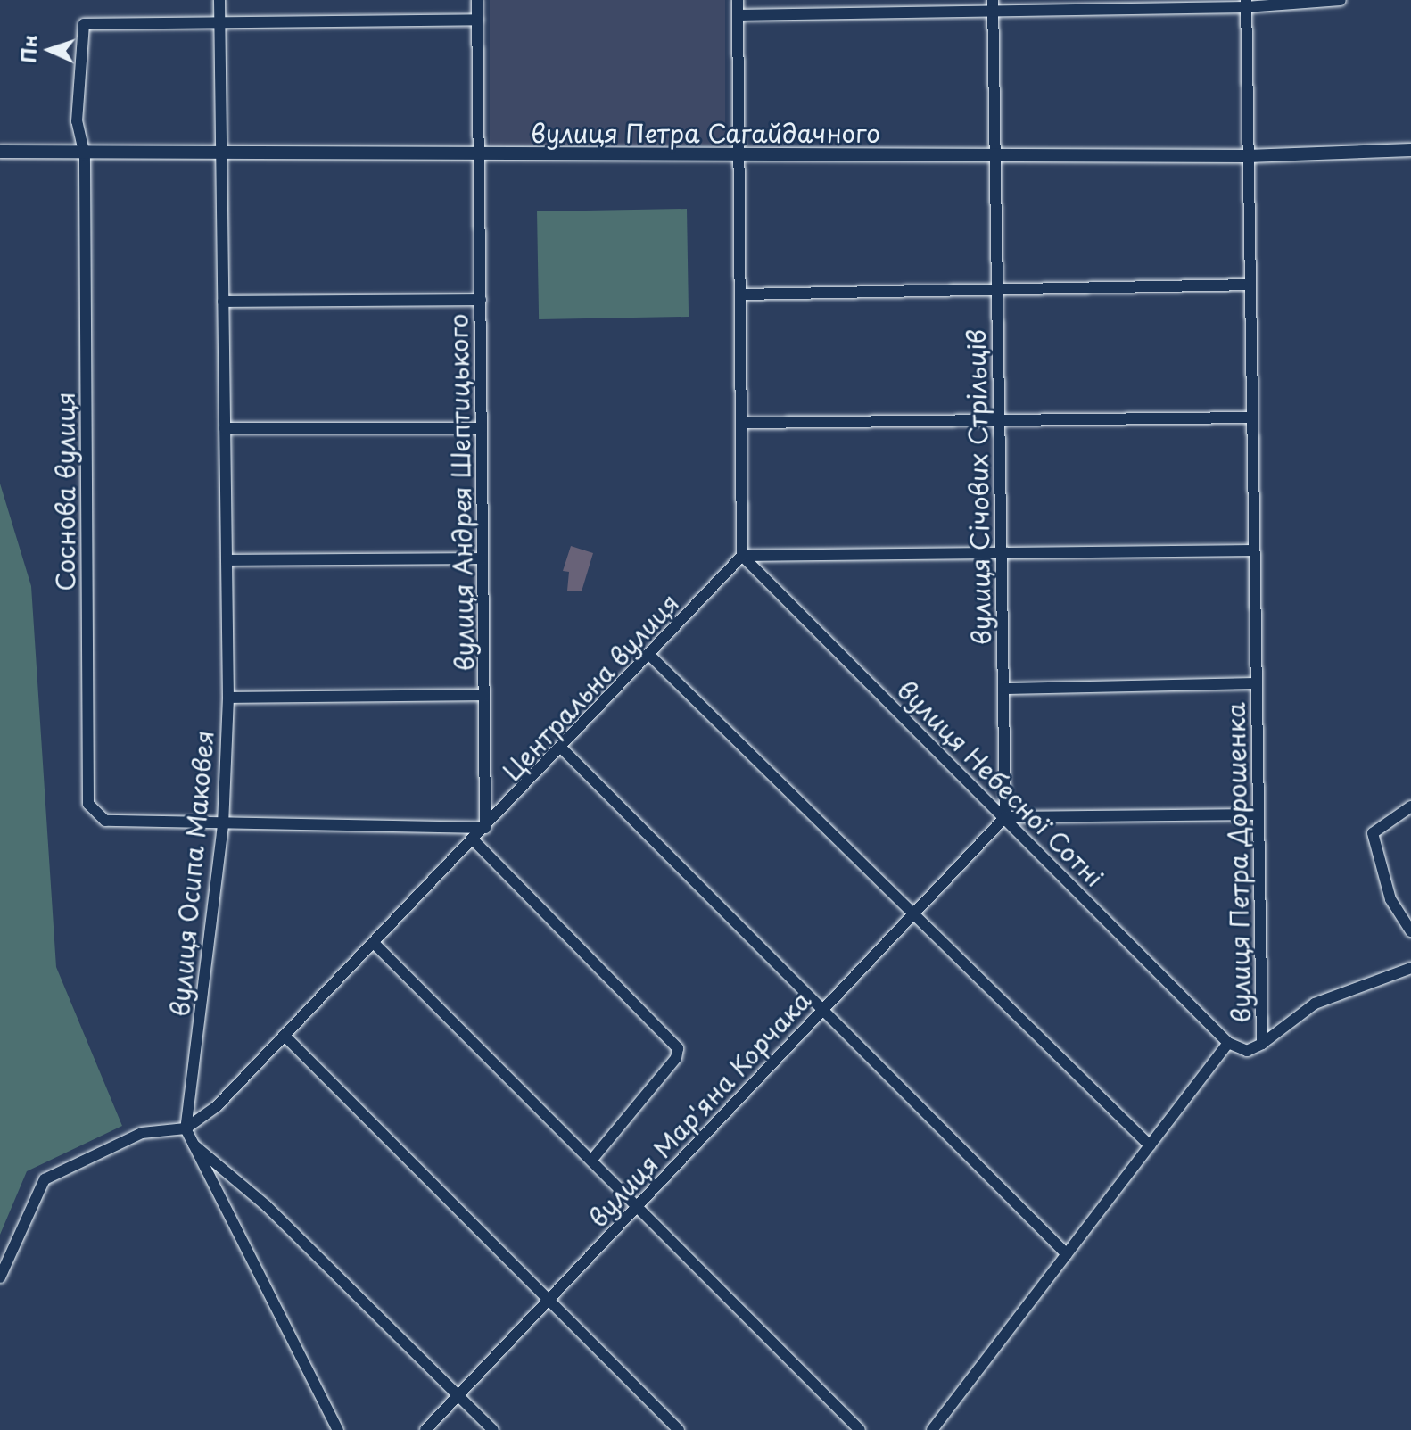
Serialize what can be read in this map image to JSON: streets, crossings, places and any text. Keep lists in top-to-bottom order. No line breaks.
{"streets":{"street":["вулиця Петра Сагайдачного","вулиця Січових Стрільців","Соснова вулиця","вулиця Андрея Шептицького","Центральна вулиця","вулиця Небесної Сотні","вулиця Петра Дорошенка","вулиця Осипа Маковея","вулиця Мар'яна Корчака"]},"crossings":[["вулиця Петра Сагайдачного","вулиця Січових Стрільців"],["вулиця Петра Сагайдачного","Соснова вулиця"],["вулиця Петра Сагайдачного","вулиця Андрея Шептицького"],["вулиця Петра Сагайдачного","вулиця Петра Дорошенка"],["вулиця Петра Сагайдачного","вулиця Осипа Маковея"],["вулиця Січових Стрільців","вулиця Небесної Сотні"],["вулиця Січових Стрільців","вулиця Мар'яна Корчака"],["Соснова вулиця","вулиця Осипа Маковея"],["вулиця Андрея Шептицького","Центральна вулиця"],["Центральна вулиця","вулиця Небесної Сотні"],["Центральна вулиця","вулиця Осипа Маковея"],["вулиця Небесної Сотні","вулиця Петра Дорошенка"],["вулиця Небесної Сотні","вулиця Мар'яна Корчака"]],"north":"left"}
